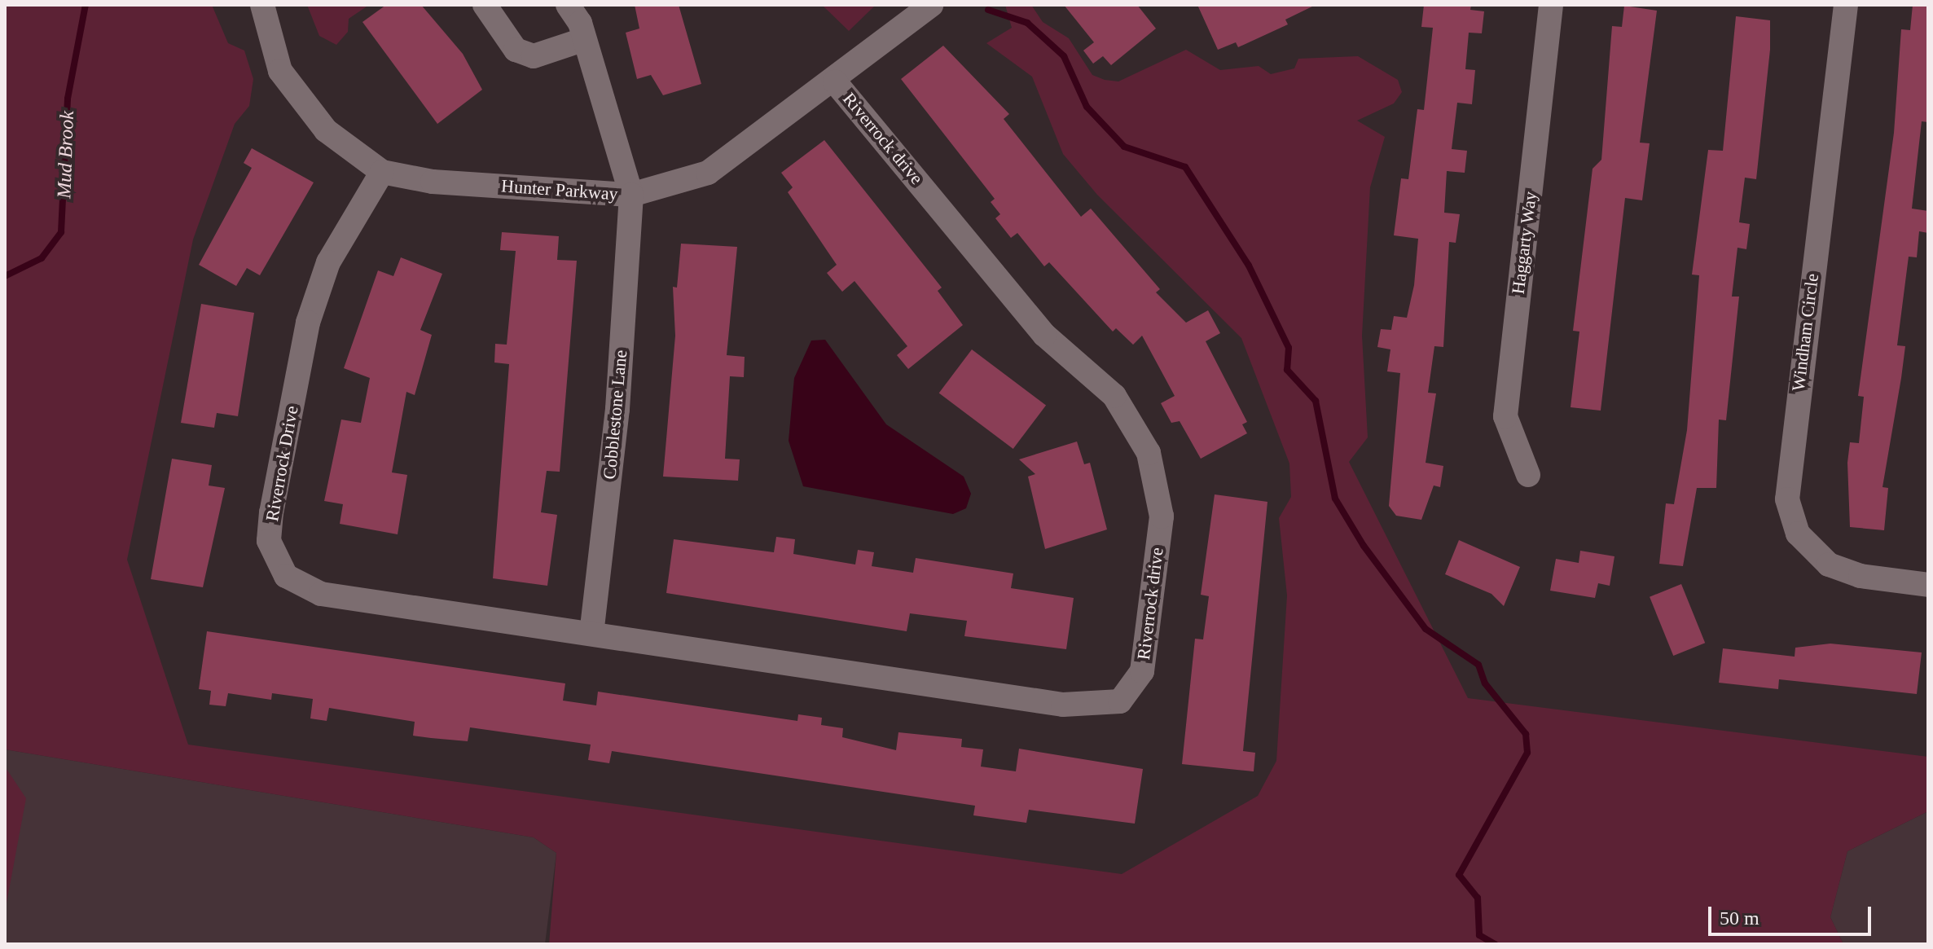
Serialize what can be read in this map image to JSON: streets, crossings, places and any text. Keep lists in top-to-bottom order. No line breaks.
{"streets":{"street":["Riverrock drive","Hunter Parkway","Haggarty Way","Windham Circle","Cobblestone Lane","Riverrock Drive"]},"crossings":[["Riverrock drive","Hunter Parkway"],["Riverrock drive","Cobblestone Lane"],["Riverrock drive","Riverrock Drive"],["Hunter Parkway","Cobblestone Lane"],["Hunter Parkway","Riverrock Drive"],["Cobblestone Lane","Riverrock Drive"]],"water":["Mud Brook"],"scale_bar":"50 m"}
